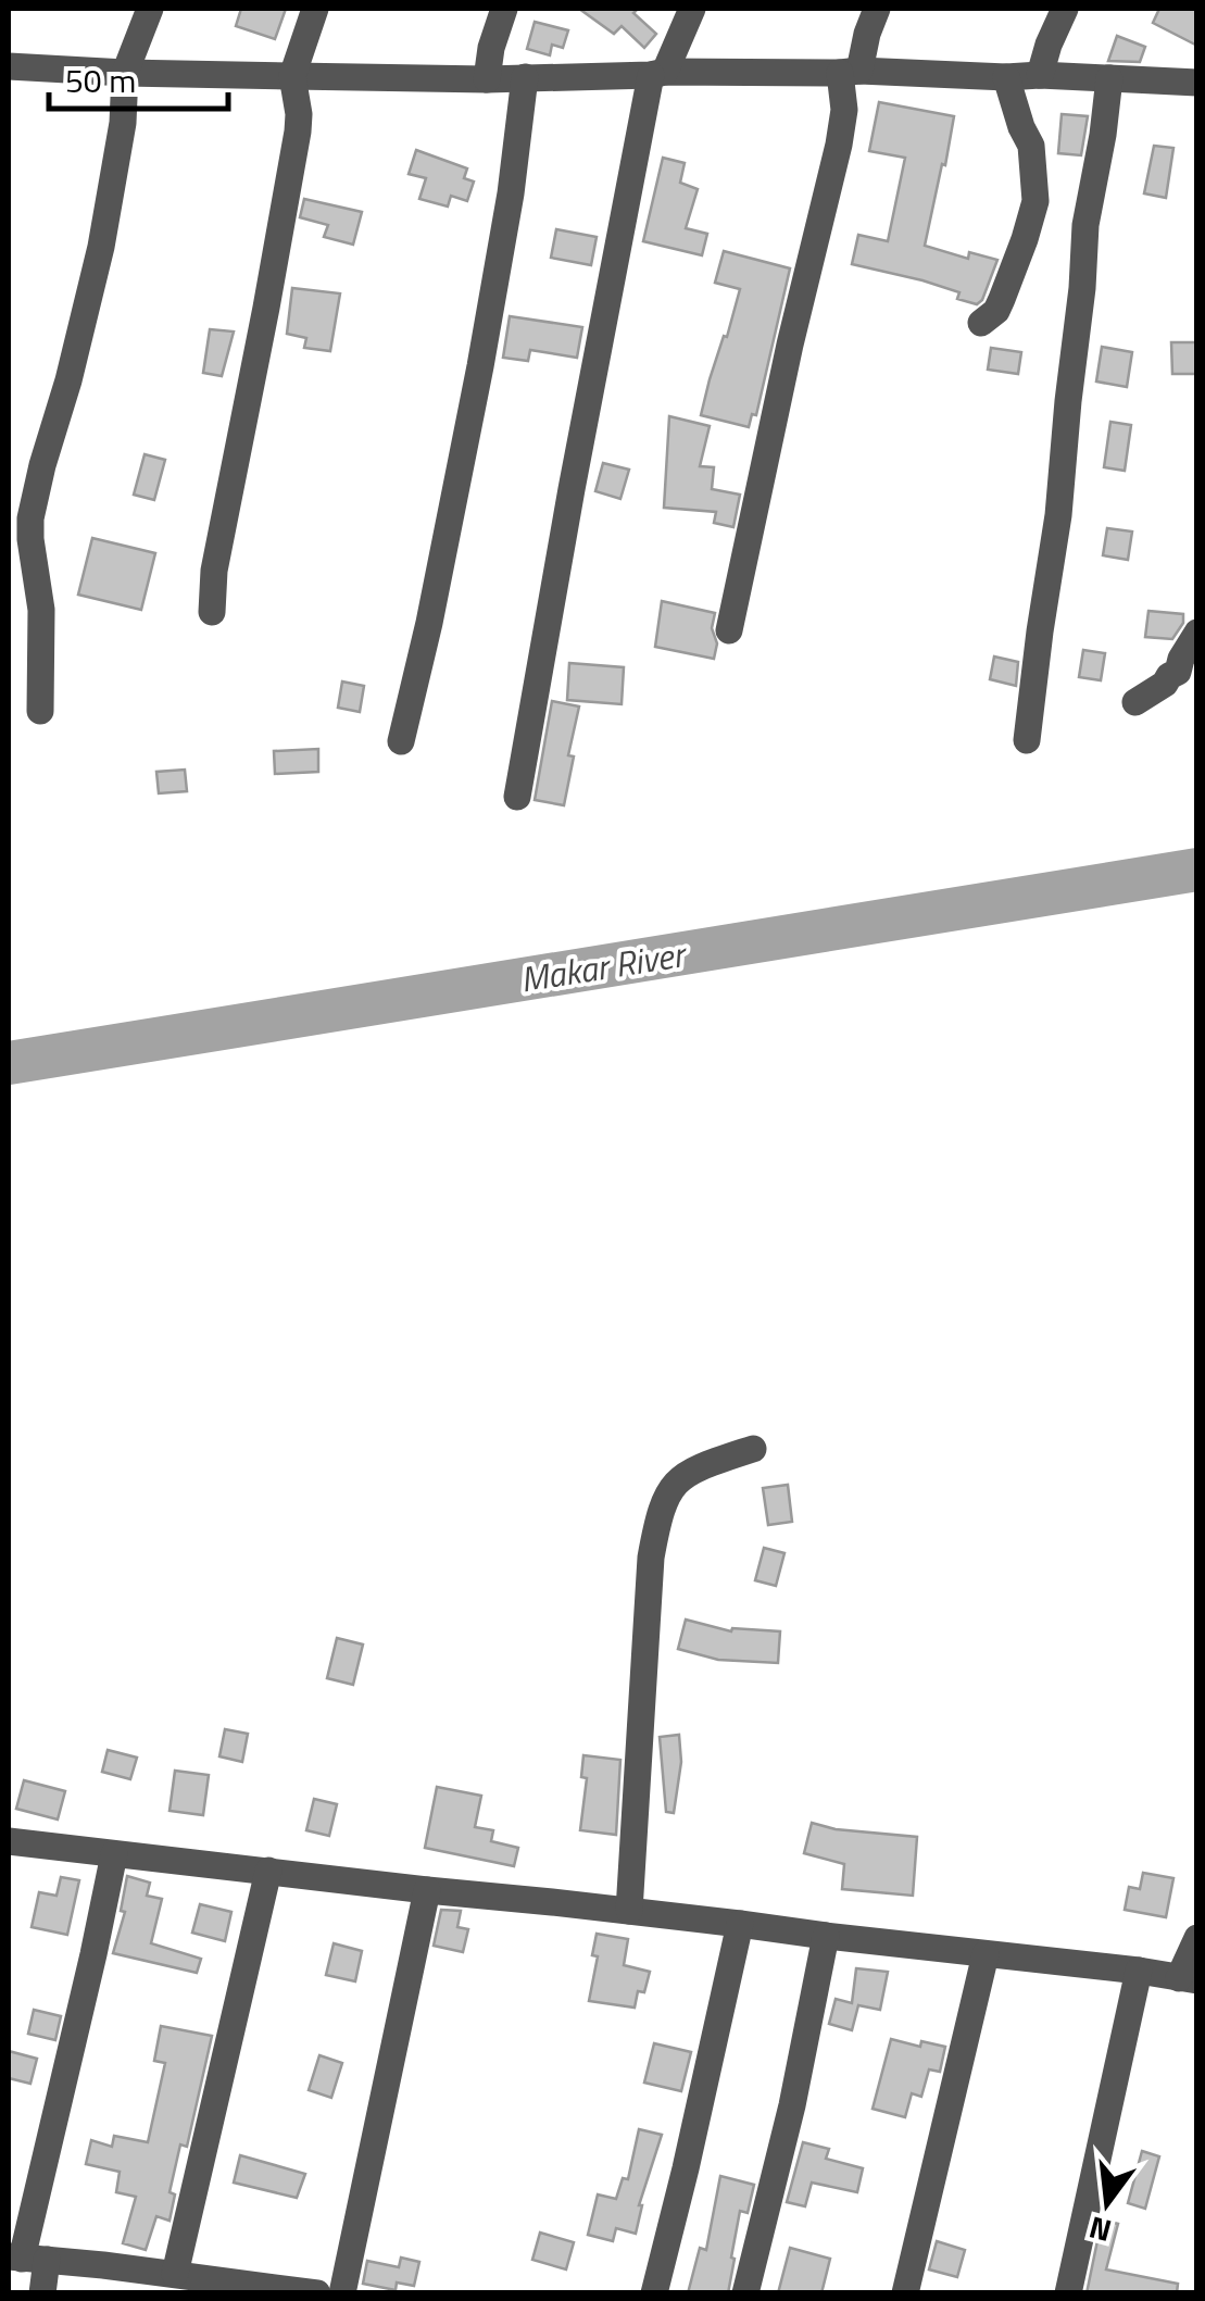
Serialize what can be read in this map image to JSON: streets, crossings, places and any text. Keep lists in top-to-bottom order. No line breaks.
{"water":["Makar River"],"scale_bar":"50 m","north":"bottom"}
